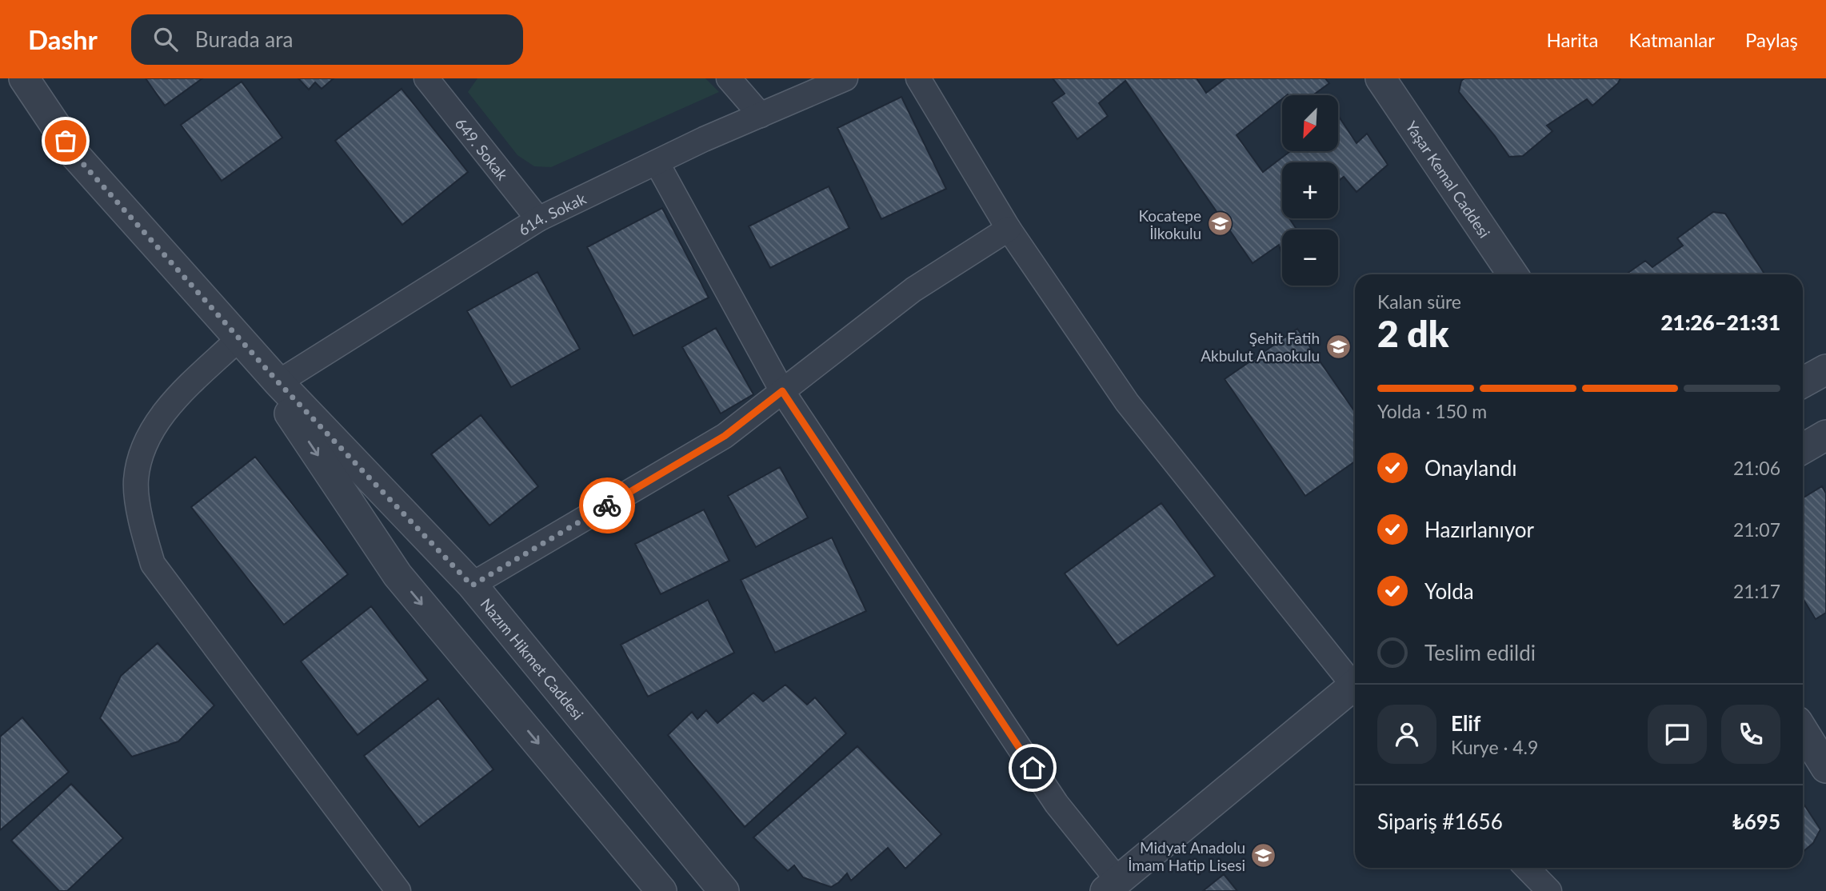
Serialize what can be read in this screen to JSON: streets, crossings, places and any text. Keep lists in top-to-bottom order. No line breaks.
{"streets":{"street":["649. Sokak","Yaşar Kemal Caddesi","614. Sokak","Nazım Hikmet Caddesi"]},"crossings":[["649. Sokak","614. Sokak"],["614. Sokak","Nazım Hikmet Caddesi"]],"places":{"school or university":["Kocatepe İlkokulu","Şehit Fatih Akbulut Anaokulu","Midyat Anadolu İmam Hatip Lisesi"]},"north":"bottom left","page":{"header":"Dashr","search":"Burada ara","nav":["Harita","Katmanlar","Paylaş"],"map_buttons":["+","−"],"heading":["2 dk","Kalan süre","21:26–21:31"],"panel":["Elif","Kurye · 4.9","Sipariş #1656","₺695"],"bar":"Yolda · 150 m","list":[["Onaylandı","21:06"],["Hazırlanıyor","21:07"],["Yolda","21:17"],"Teslim edildi"]}}
